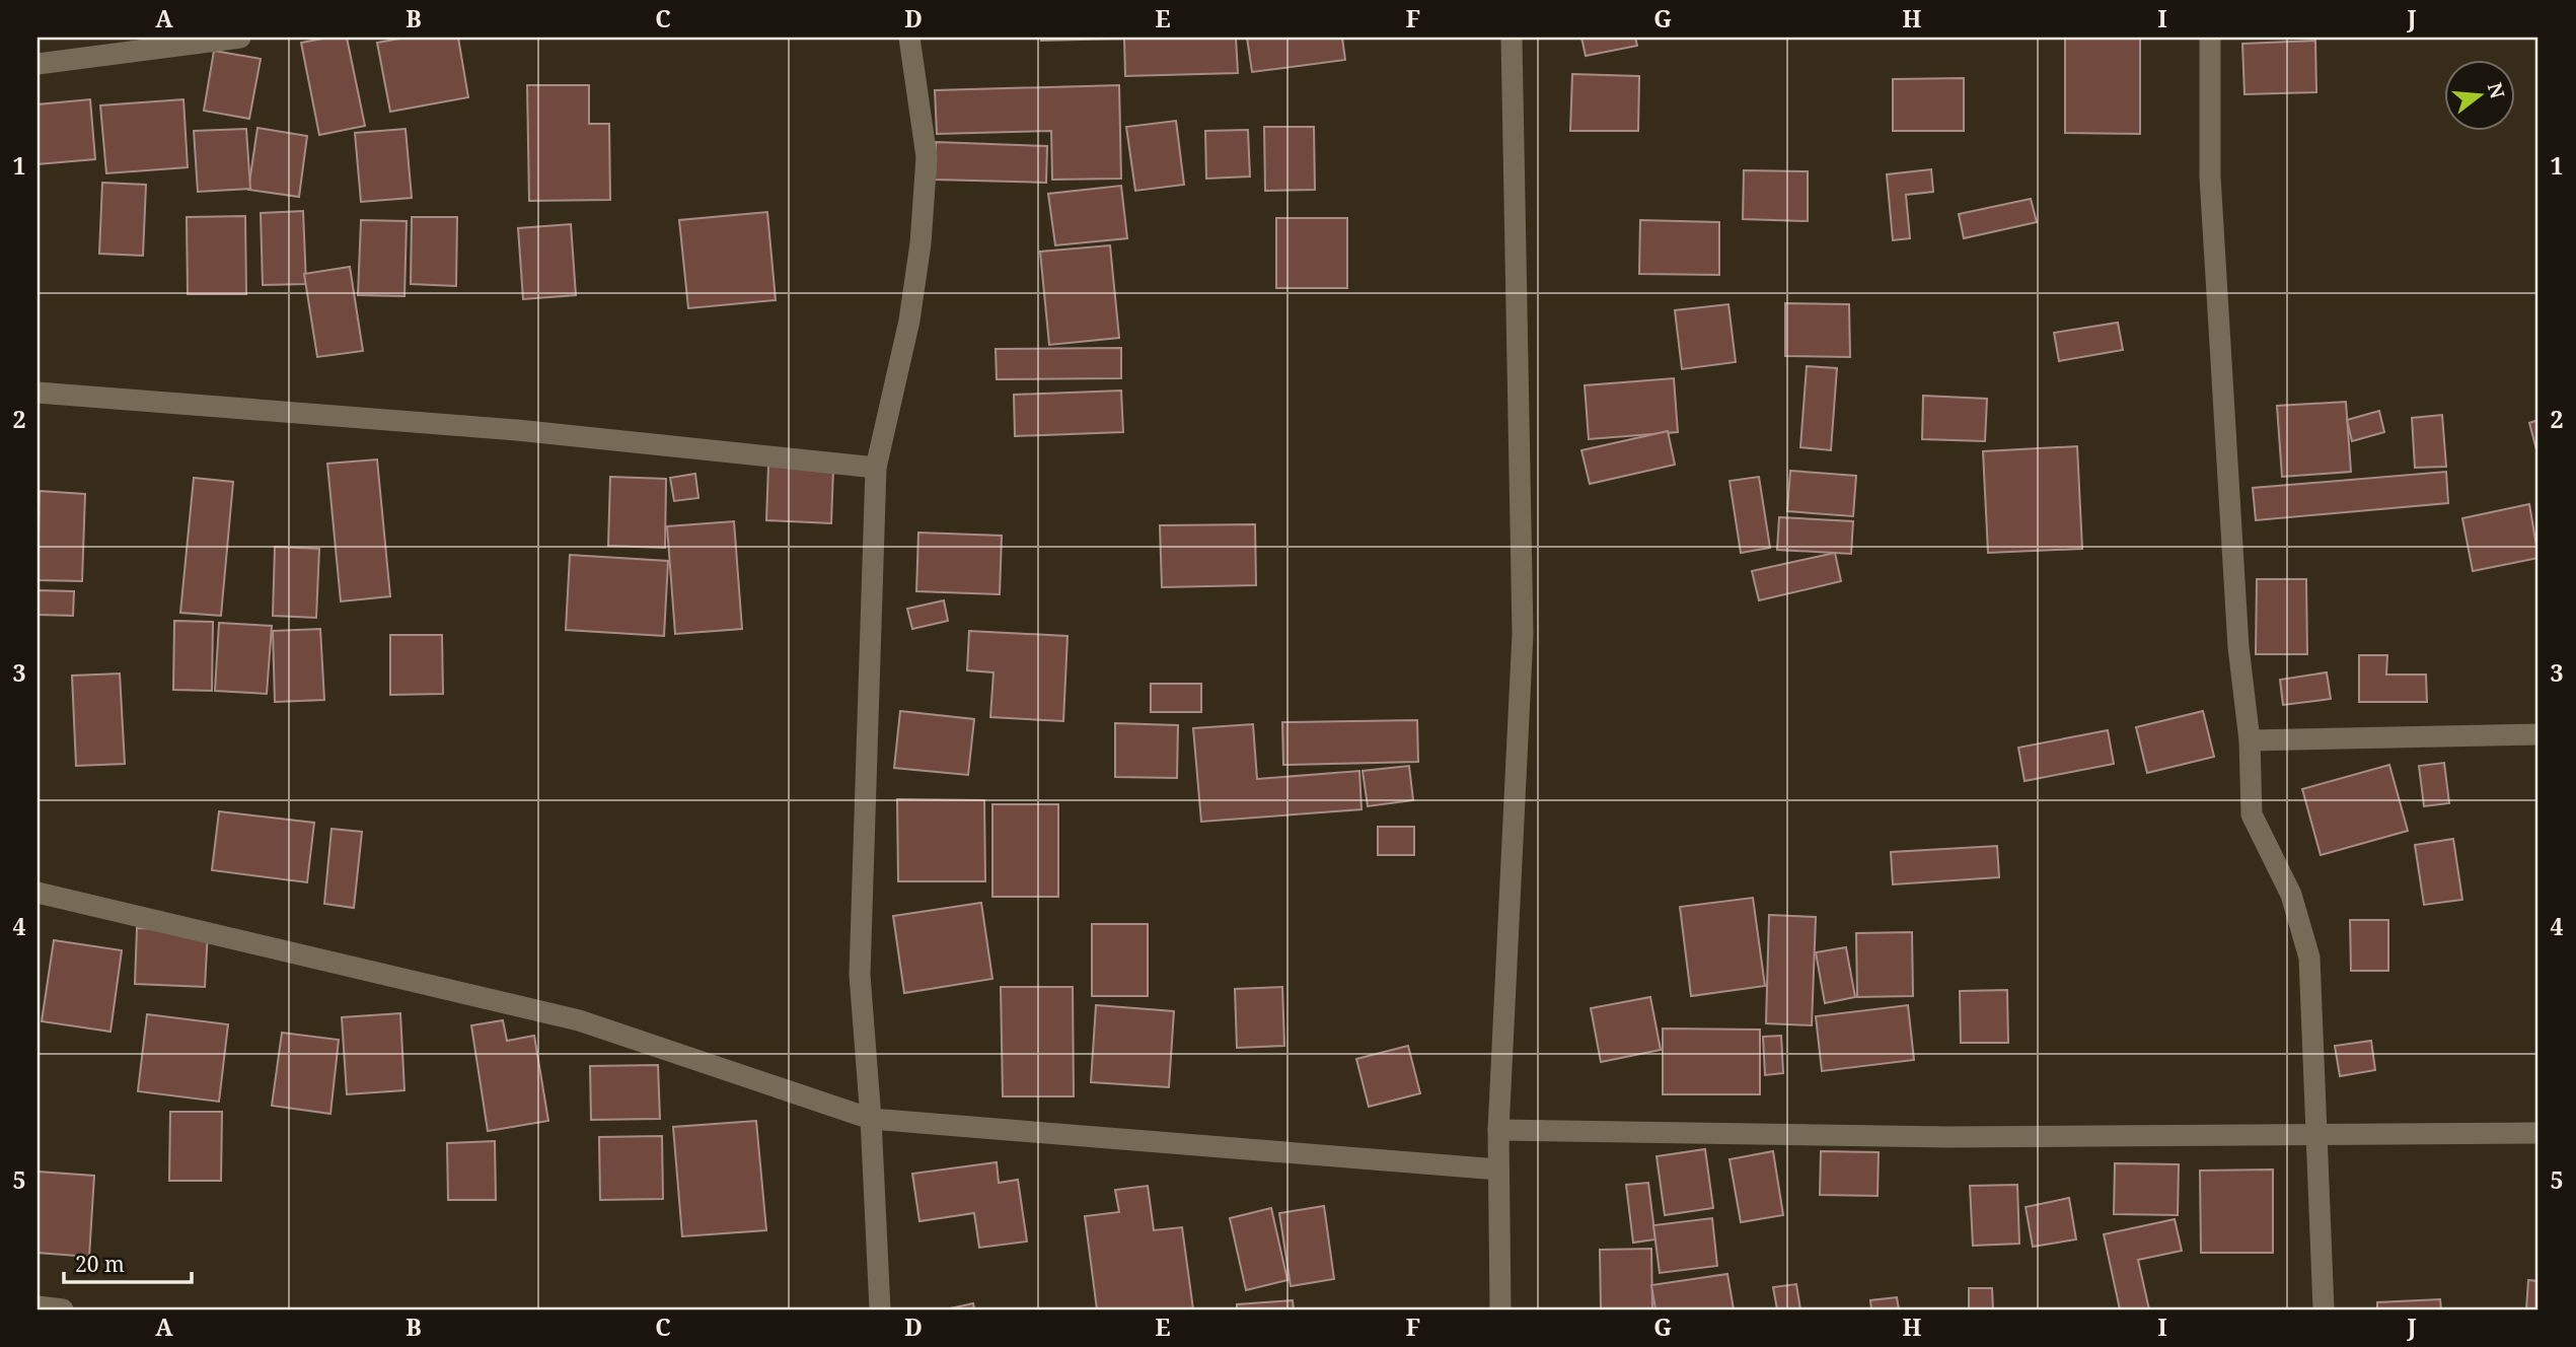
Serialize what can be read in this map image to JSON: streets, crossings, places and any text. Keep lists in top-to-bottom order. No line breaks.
{"scale_bar":"20 m","north":"right","grid":{"columns":["A","B","C","D","E","F","G","H","I","J"],"rows":["1","2","3","4","5"]}}
